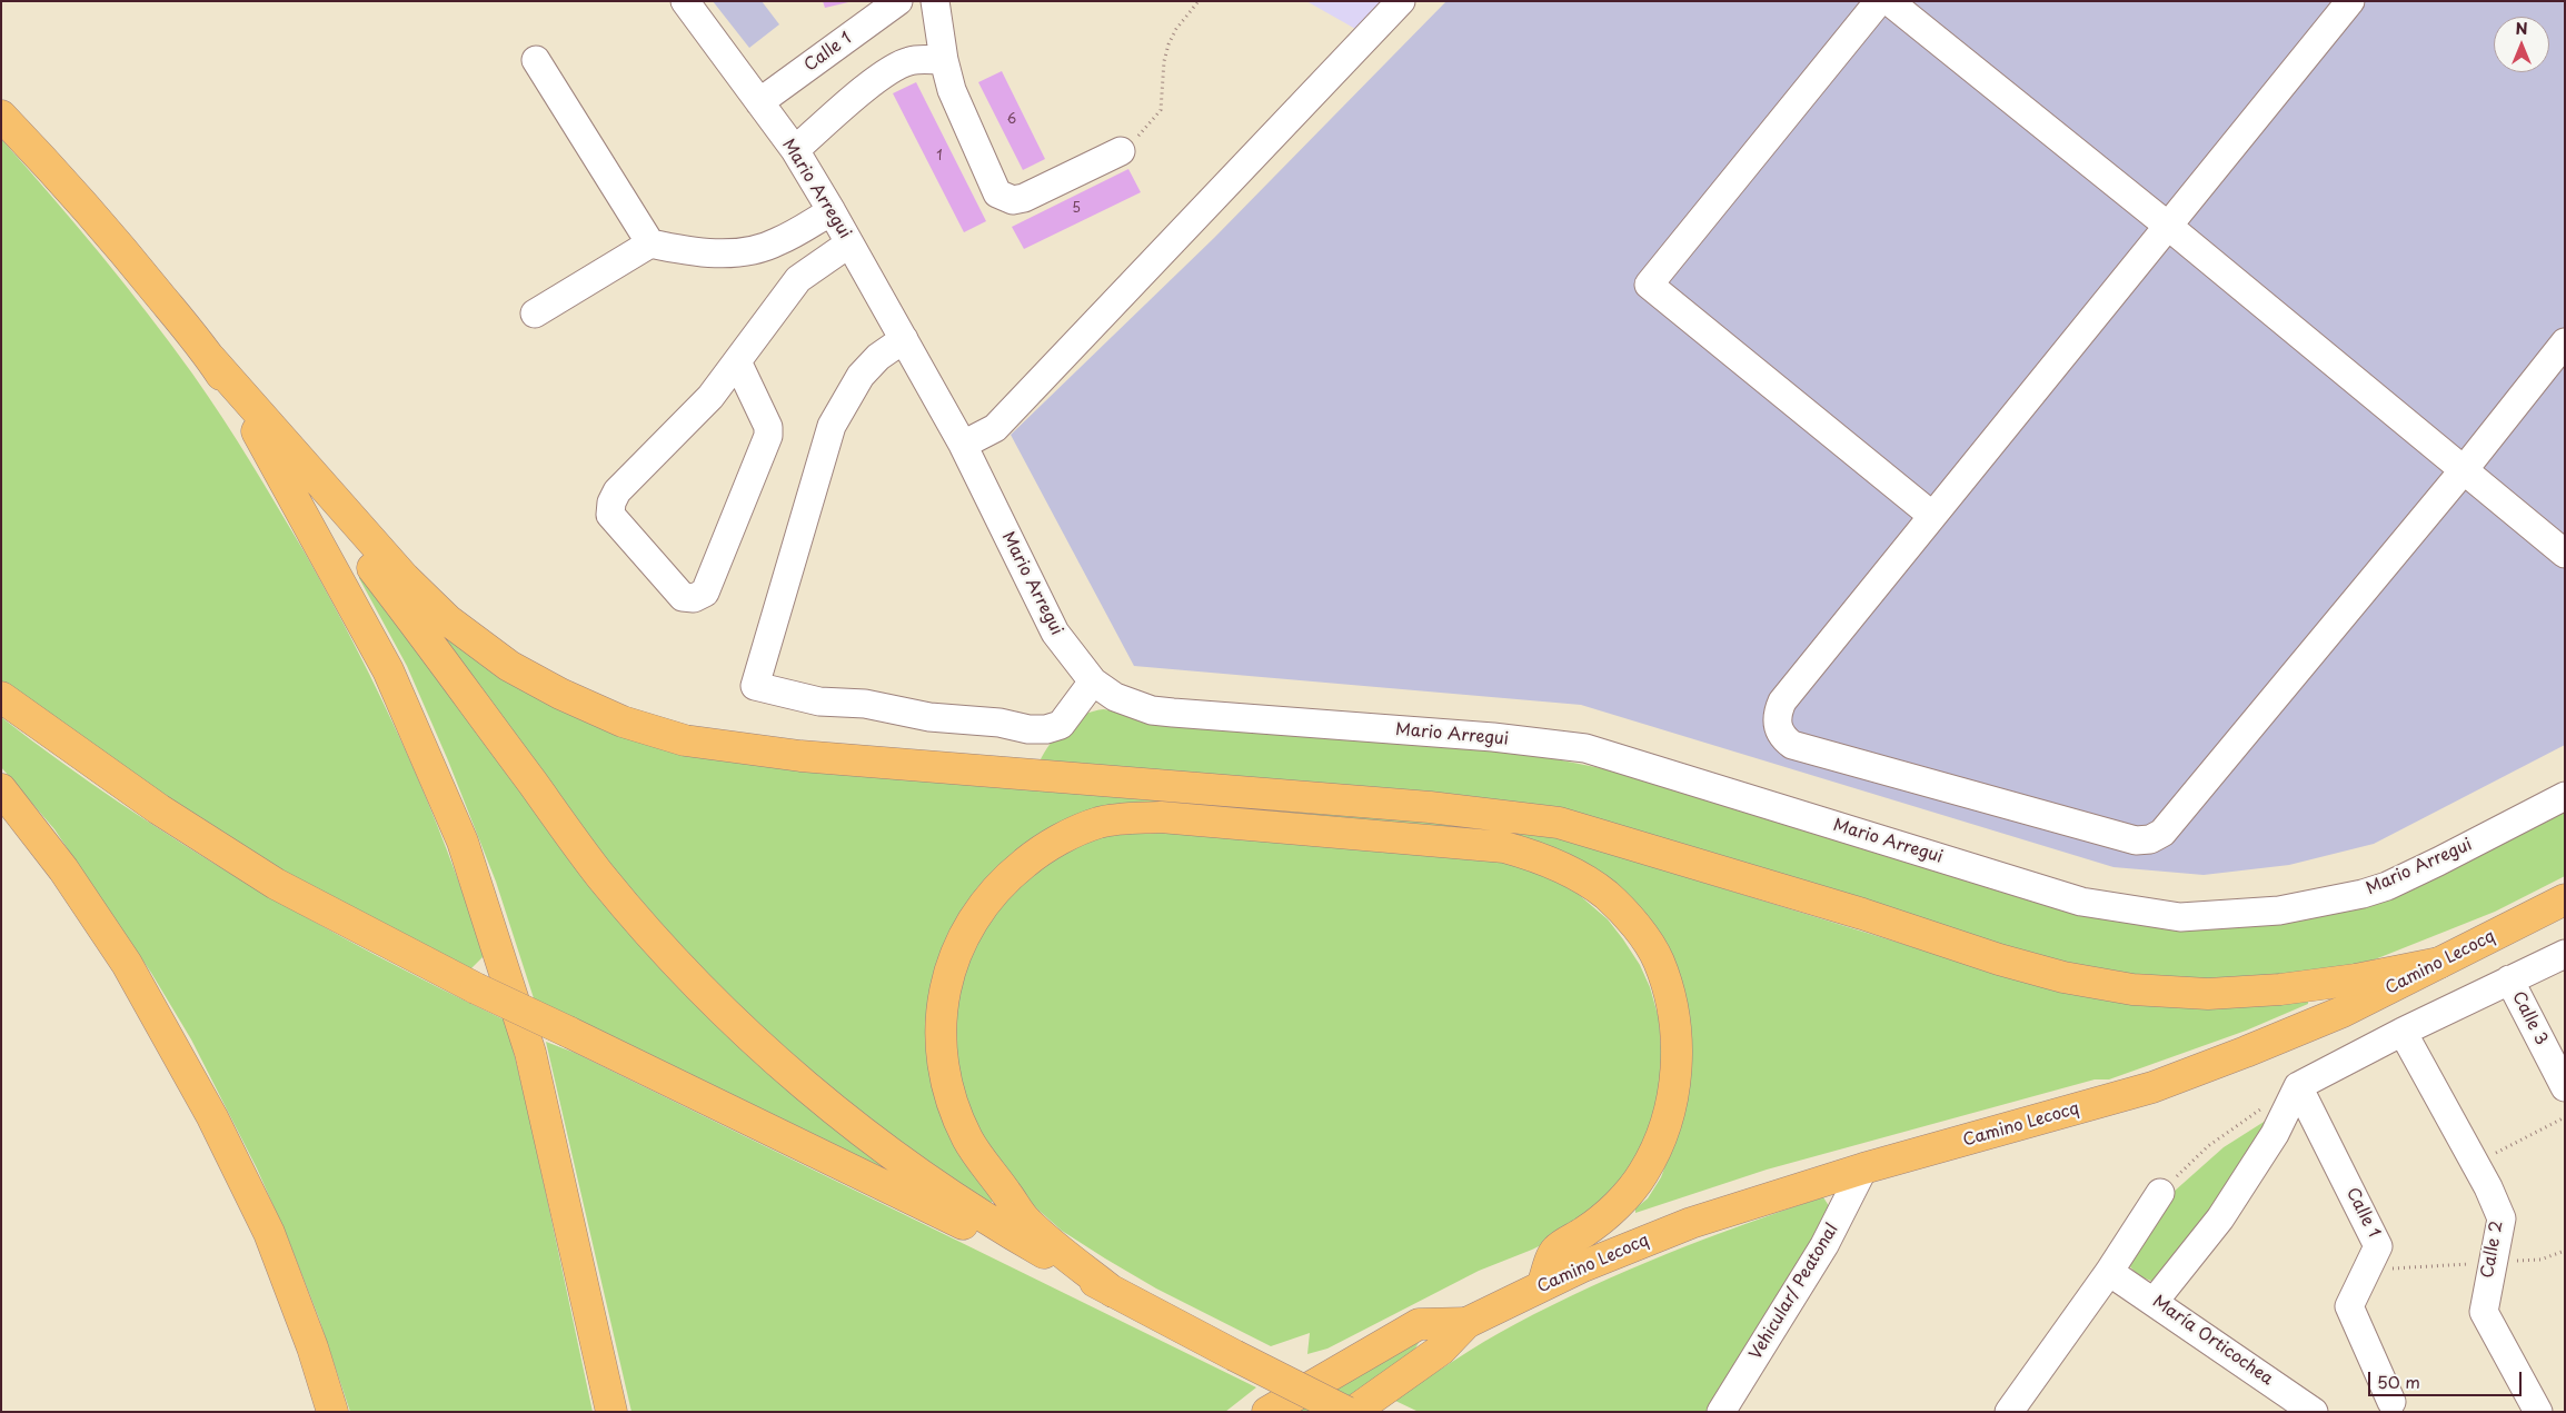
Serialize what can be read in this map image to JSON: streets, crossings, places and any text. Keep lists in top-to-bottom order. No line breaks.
{"streets":{"main road":["Camino Lecocq"],"street":["Calle 1","Mario Arregui","Calle 3","Calle 2","Vehicular/ Peatonal","María Orticochea"]},"crossings":[["Calle 1","Mario Arregui"],["Camino Lecocq","Vehicular/ Peatonal"]],"house_numbers":["6","1","5"],"scale_bar":"50 m","north":"top"}
